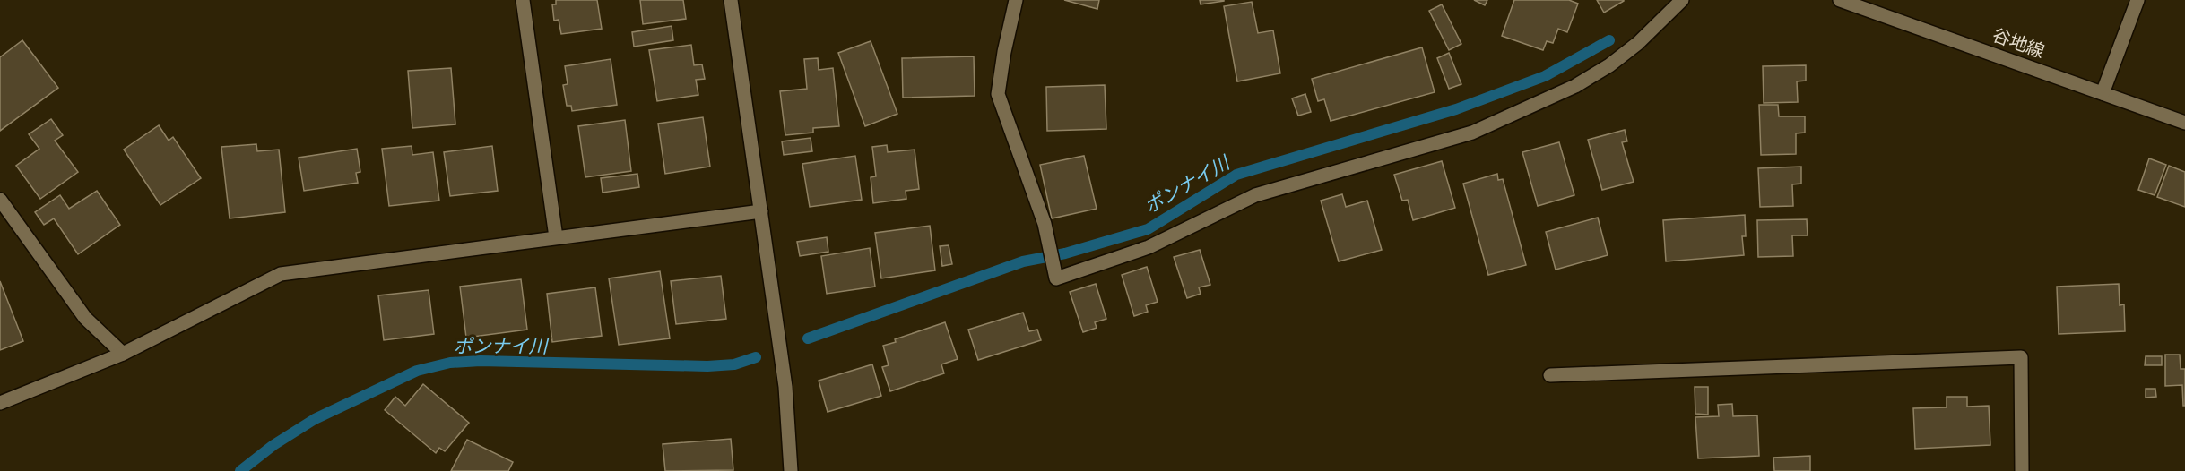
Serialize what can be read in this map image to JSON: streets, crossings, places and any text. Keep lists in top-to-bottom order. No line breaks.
{"streets":{"street":["谷地線"]},"water":["ポンナイ川"]}
